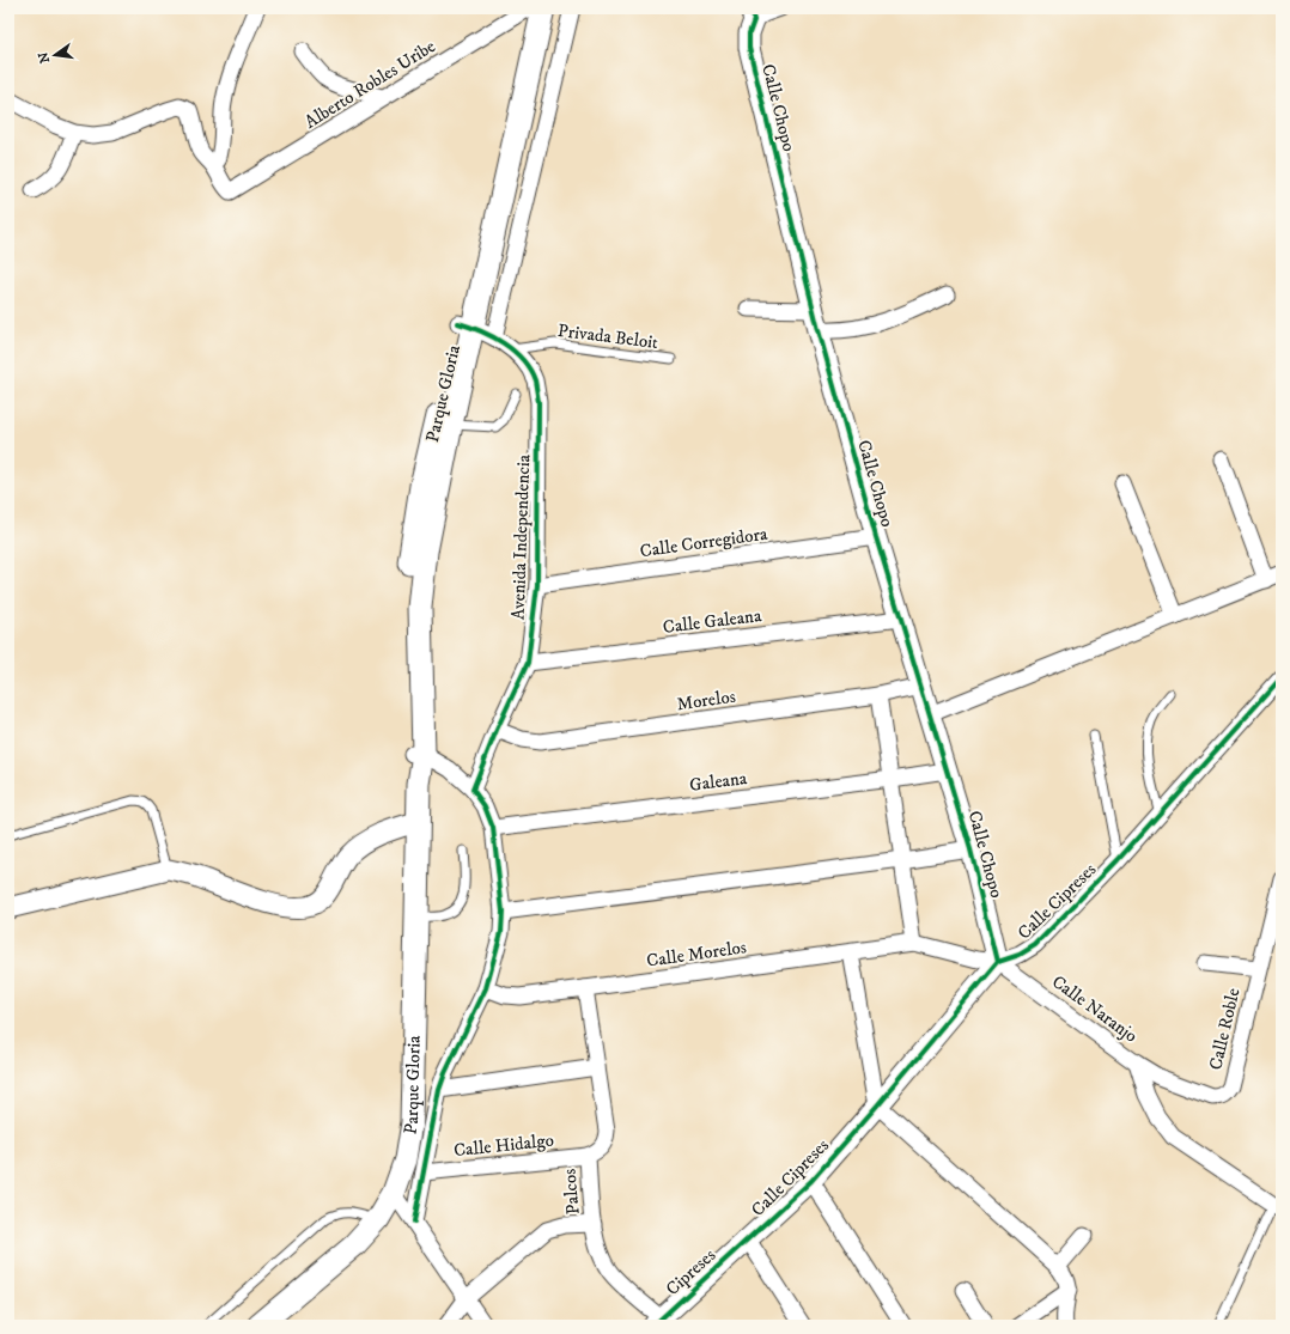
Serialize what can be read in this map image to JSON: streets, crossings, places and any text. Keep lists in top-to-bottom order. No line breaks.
{"streets":{"main road":["Parque Gloria"],"street":["Alberto Robles Uribe","Calle Chopo","Avenida Independencia","Calle Corregidora","Calle Galeana","Morelos","Galeana","Calle Cipreses","Calle Morelos","Calle Naranjo","Calle Roble","Calle Hidalgo","Palcos","Cipreses"],"lane":["Privada Beloit"]},"crossings":[["Alberto Robles Uribe","Parque Gloria"],["Calle Chopo","Calle Corregidora"],["Calle Chopo","Calle Galeana"],["Calle Chopo","Morelos"],["Calle Chopo","Galeana"],["Calle Chopo","Calle Cipreses"],["Calle Chopo","Calle Morelos"],["Calle Chopo","Calle Naranjo"],["Privada Beloit","Avenida Independencia"],["Parque Gloria","Avenida Independencia"],["Avenida Independencia","Calle Corregidora"],["Avenida Independencia","Calle Galeana"],["Avenida Independencia","Morelos"],["Calle Cipreses","Calle Morelos"],["Calle Cipreses","Calle Naranjo"],["Calle Cipreses","Cipreses"],["Calle Morelos","Calle Naranjo"],["Calle Morelos","Palcos"],["Calle Naranjo","Calle Roble"],["Calle Hidalgo","Palcos"],["Palcos","Cipreses"]],"north":"left"}
